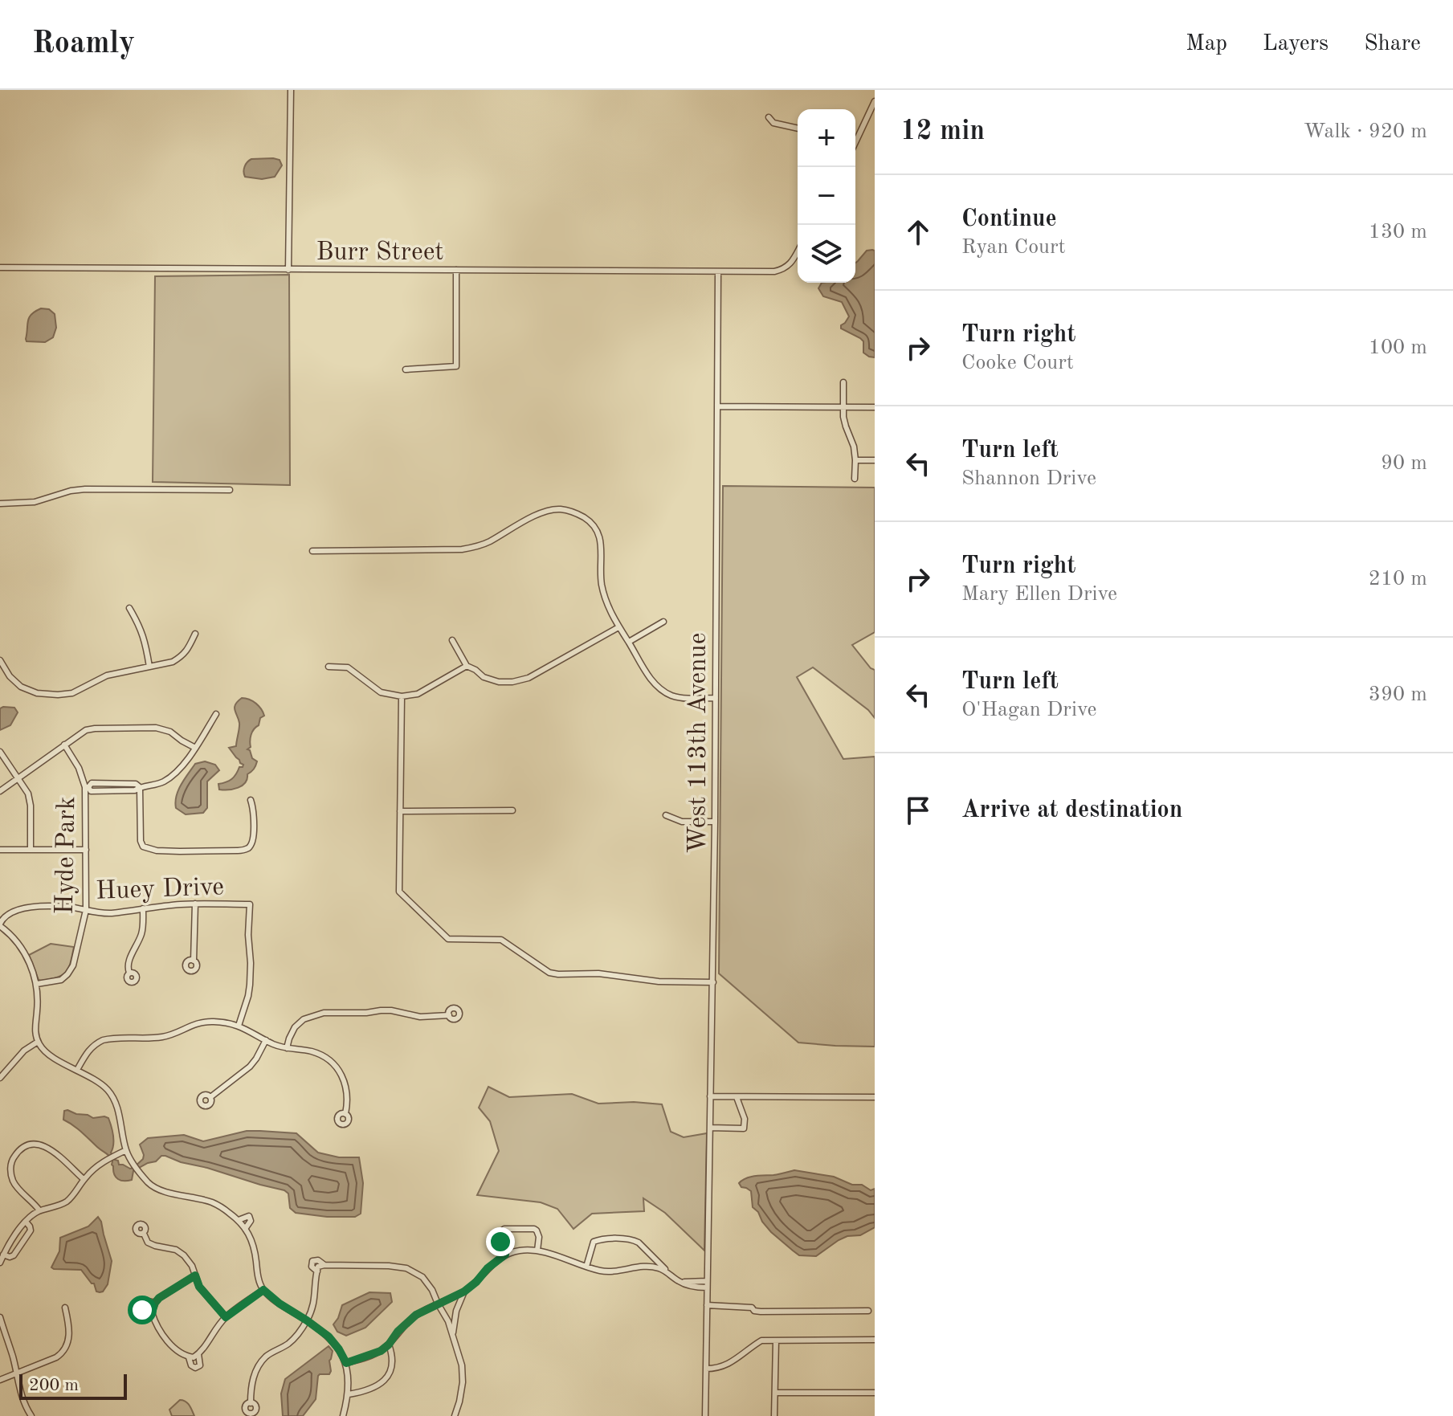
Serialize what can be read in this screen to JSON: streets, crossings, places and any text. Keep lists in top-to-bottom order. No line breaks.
{"streets":{"street":["Burr Street","West 113th Avenue","Hyde Park","Huey Drive"]},"crossings":[["Burr Street","West 113th Avenue"],["Hyde Park","Huey Drive"]],"scale_bar":"200 m","page":{"header":"Roamly","nav":["Map","Layers","Share"],"heading":["12 min","Walk · 920 m"],"map_buttons":["+","−"],"list":[["Continue","Ryan Court","130 m"],["Turn right","Cooke Court","100 m"],["Turn left","Shannon Drive","90 m"],["Turn right","Mary Ellen Drive","210 m"],["Turn left","O'Hagan Drive","390 m"],"Arrive at destination"],"scale":"200 m"}}
